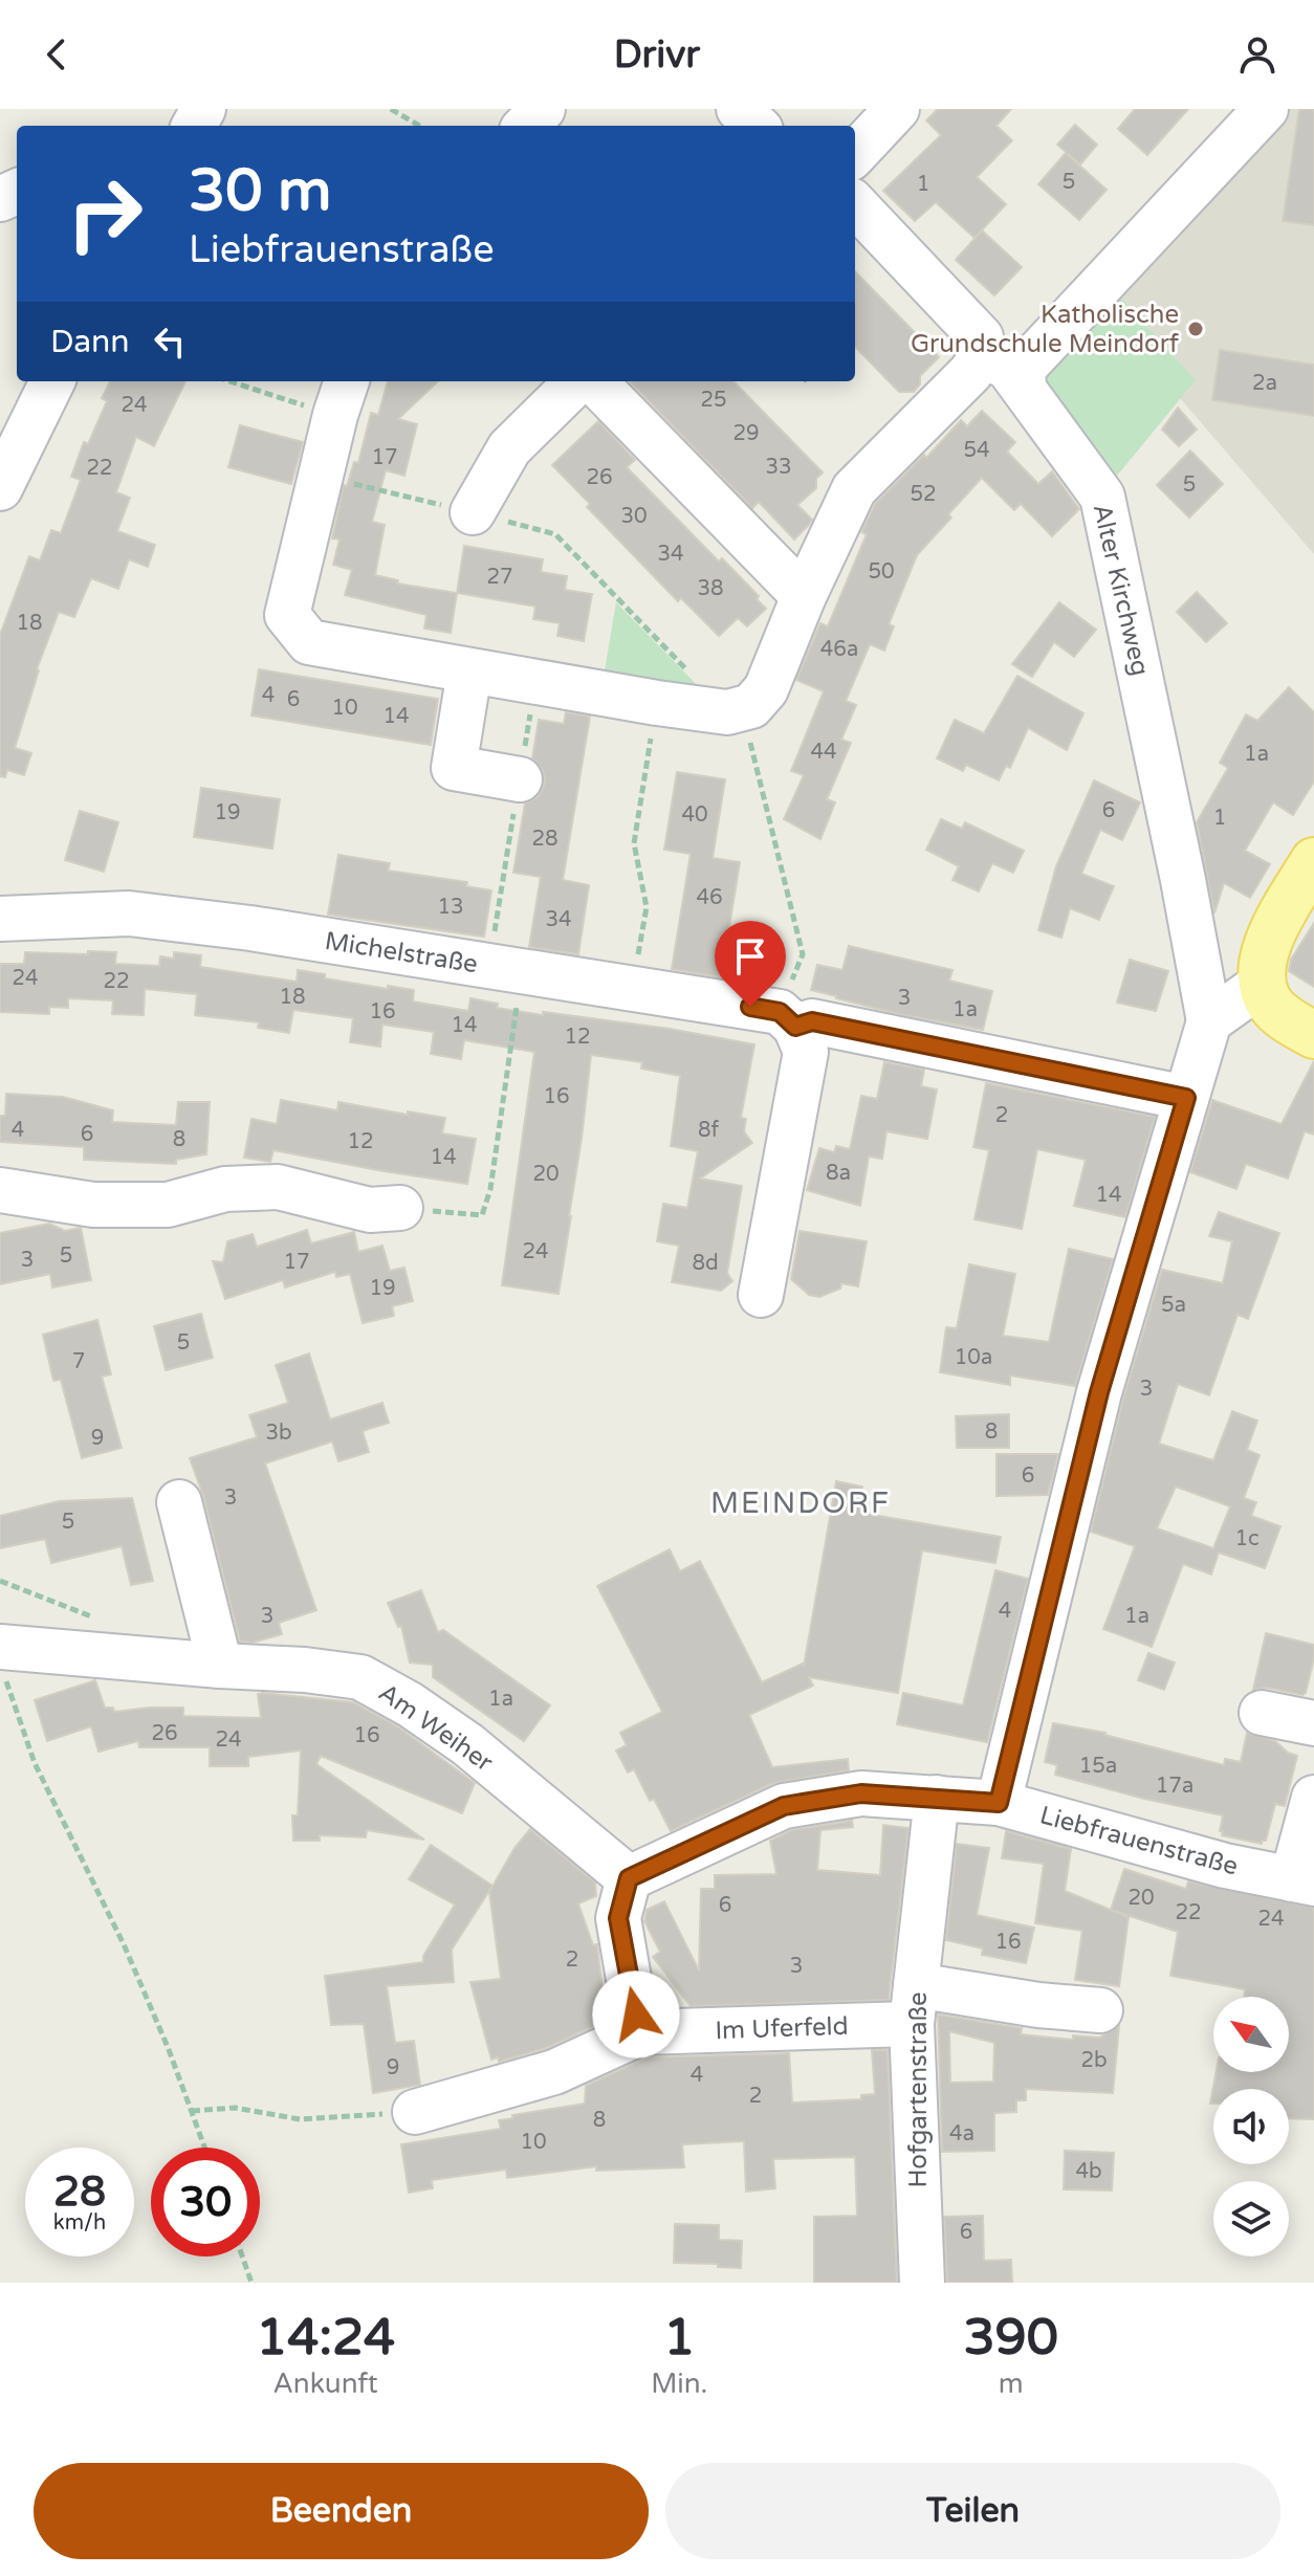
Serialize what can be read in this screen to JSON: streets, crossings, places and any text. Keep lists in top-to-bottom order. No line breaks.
{"streets":{"street":["Alter Kirchweg","Michelstraße","Am Weiher","Liebfrauenstraße","Im Uferfeld","Hofgartenstraße"]},"crossings":[["Am Weiher","Liebfrauenstraße"],["Liebfrauenstraße","Hofgartenstraße"],["Im Uferfeld","Hofgartenstraße"]],"districts":["MEINDORF"],"places":["Katholische Grundschule Meindorf"],"house_numbers":["5","1","2a","25","24","29","54","17","33","22","26","5","52","30","34","50","27","38","18","46a","4","6","10","14","44","1a","6","19","40","1","28","46","13","34","24","22","18","3","1a","16","14","12","16","2","4","8f","6","8","12","14","8a","20","14","24","5","3","17","8d","19","5a","5","10a","7","3","8","3b","9","6","3","5","1c","4","3","1a","1a","26","16","24","15a","17a","20","6","22","24","16","2","3","2b","9","4","2","8","4a","10","4b","6"],"north":"top left","page":{"header":"Drivr","turn":["30 m","Liebfrauenstraße"],"then":"Dann","speed":"28 km/h","limit":"30","eta":["14:24","Ankunft","1","Min.","390","m"],"buttons":["Beenden","Teilen"]}}
